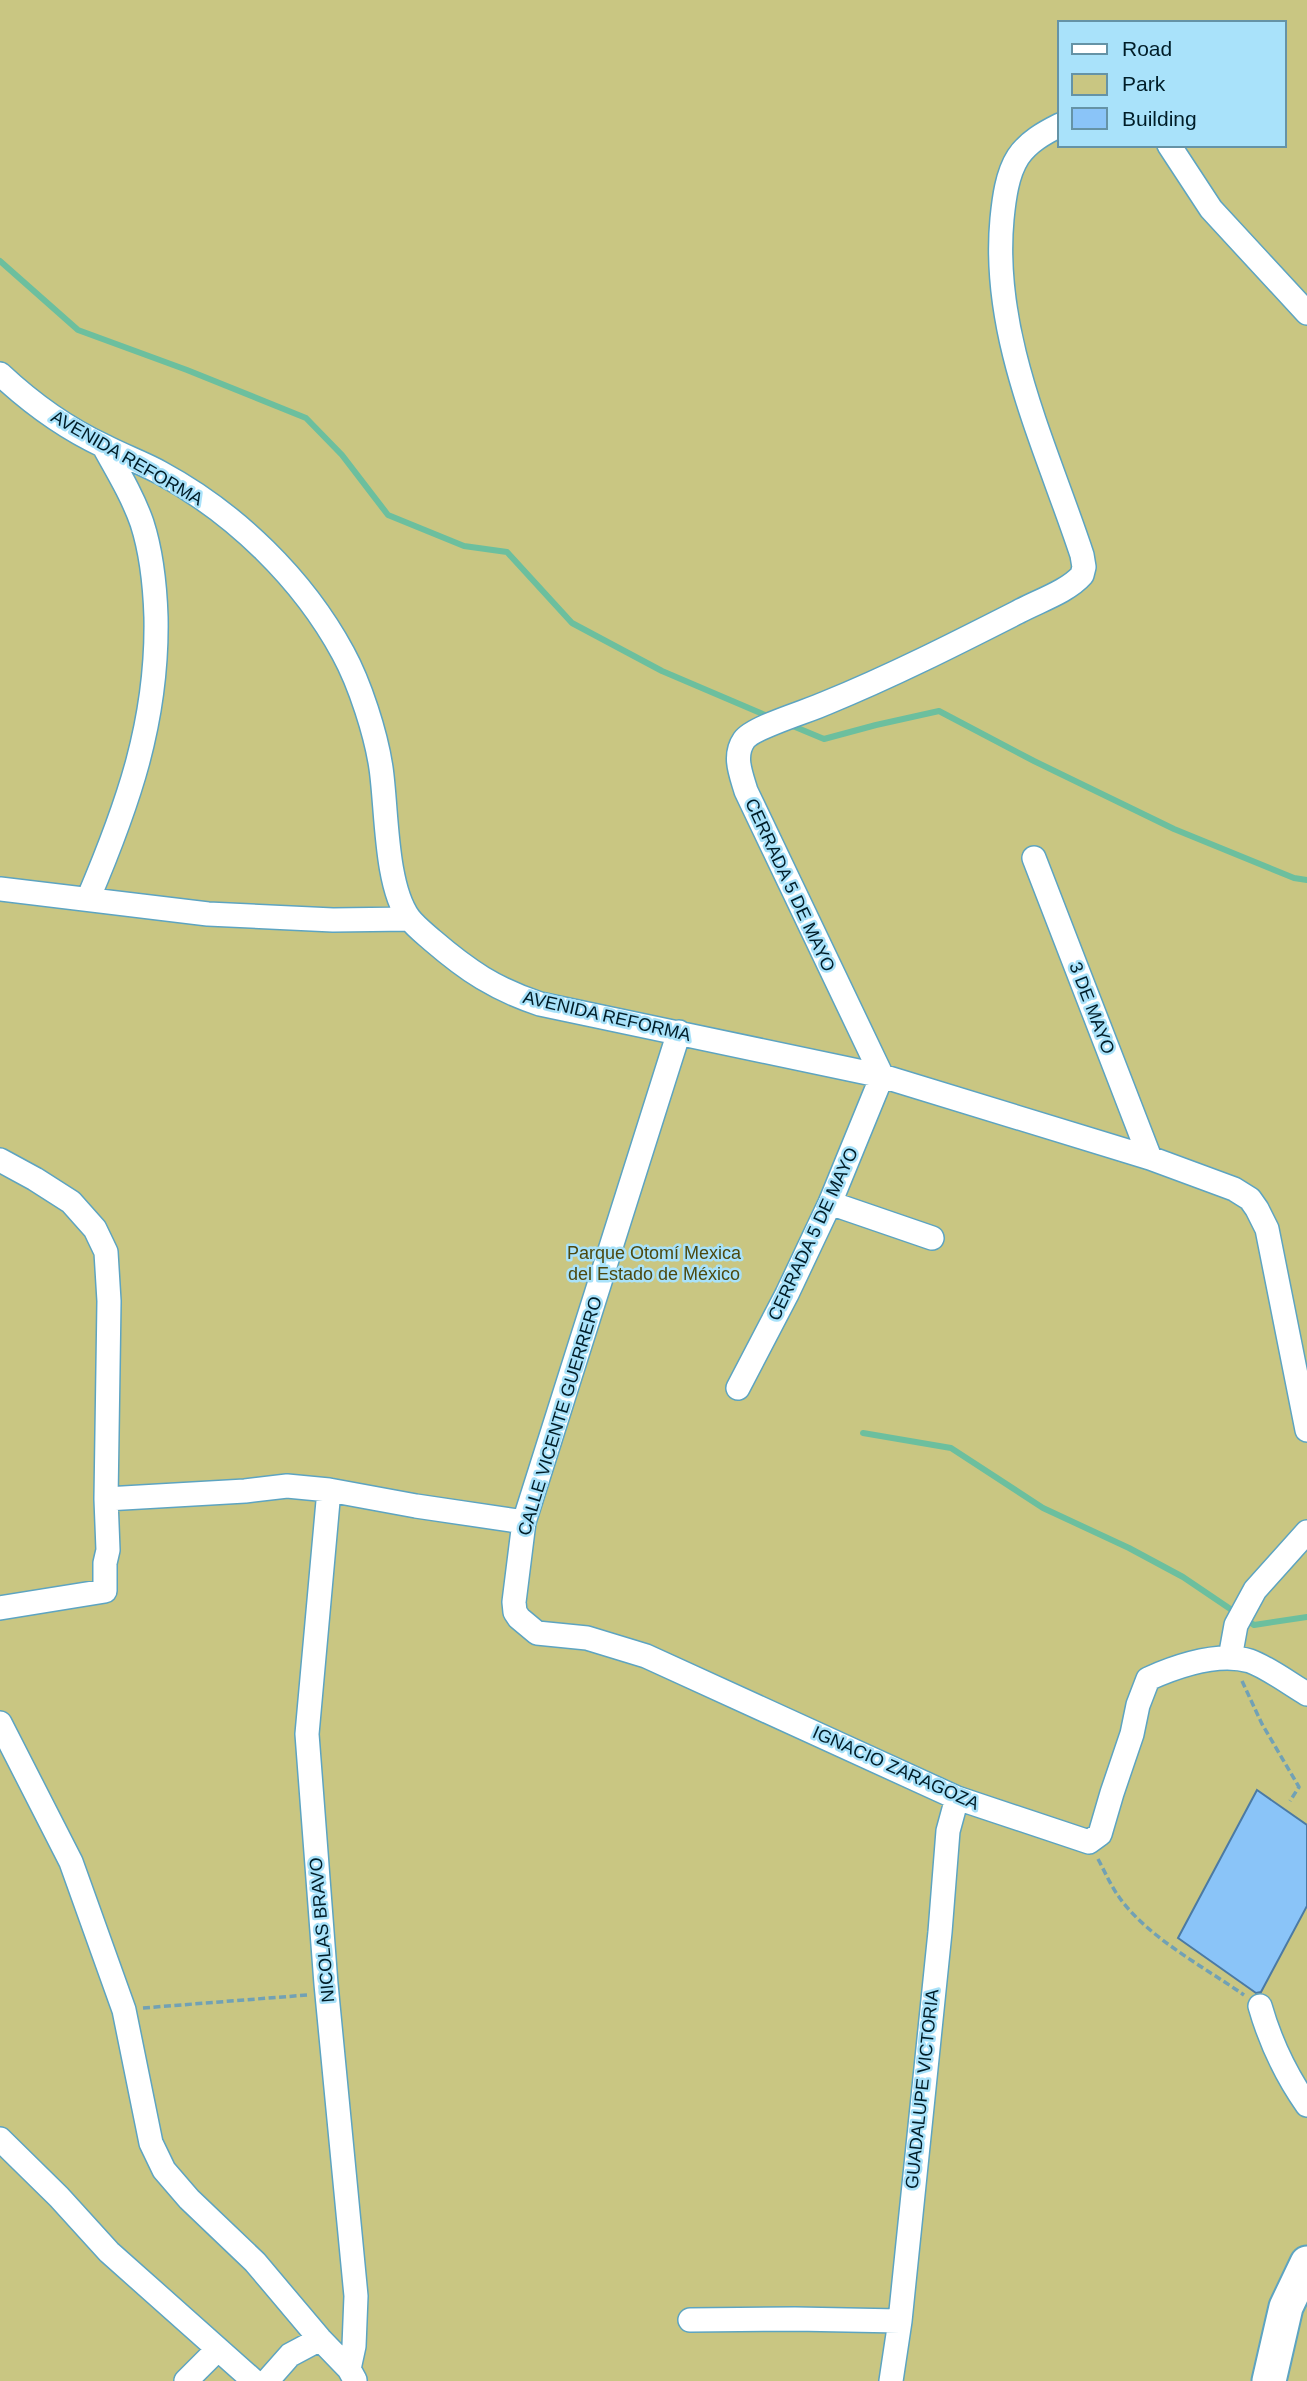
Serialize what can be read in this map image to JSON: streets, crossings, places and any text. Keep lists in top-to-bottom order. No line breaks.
{"streets":{"street":["AVENIDA REFORMA","CERRADA 5 DE MAYO","3 DE MAYO","CALLE VICENTE GUERRERO","IGNACIO ZARAGOZA","NICOLAS BRAVO","GUADALUPE VICTORIA"]},"crossings":[["AVENIDA REFORMA","CERRADA 5 DE MAYO"],["AVENIDA REFORMA","3 DE MAYO"],["AVENIDA REFORMA","CALLE VICENTE GUERRERO"],["CALLE VICENTE GUERRERO","IGNACIO ZARAGOZA"],["IGNACIO ZARAGOZA","GUADALUPE VICTORIA"]],"parks":["Parque Otomí Mexica del Estado de México"],"legend":["Road","Park","Building"]}
